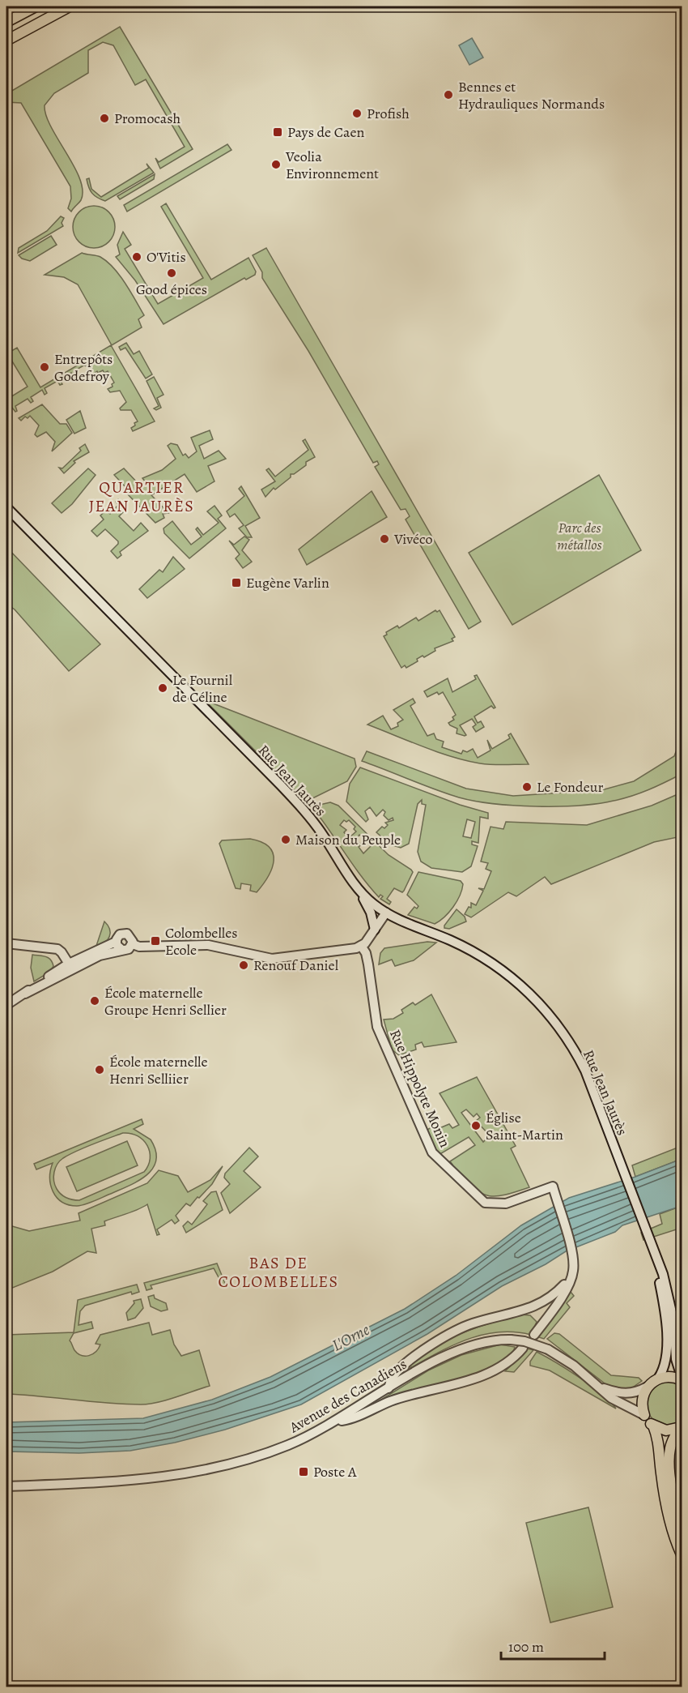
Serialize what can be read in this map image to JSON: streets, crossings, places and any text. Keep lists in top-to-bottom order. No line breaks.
{"streets":{"street":["Rue Jean Jaurès","Rue Hippolyte Monin","Avenue des Canadiens"]},"districts":["QUARTIER JEAN JAURÈS","BAS DE COLOMBELLES"],"water":["L'Orne"],"parks":["Parc des métallos"],"places":{"other":["Bennes et Hydrauliques Normands","Profish","Promocash","Veolia Environnement","O'Vitis","Good épices","Entrepôts Godefroy","Vivéco","Le Fournil de Céline","Le Fondeur","Maison du Peuple","Renouf Daniel","École maternelle Groupe Henri Sellier","École maternelle Henri Selliier","Église Saint-Martin"],"transit":["Pays de Caen","Eugène Varlin","Colombelles Ecole","Poste A"]},"scale_bar":"100 m"}
